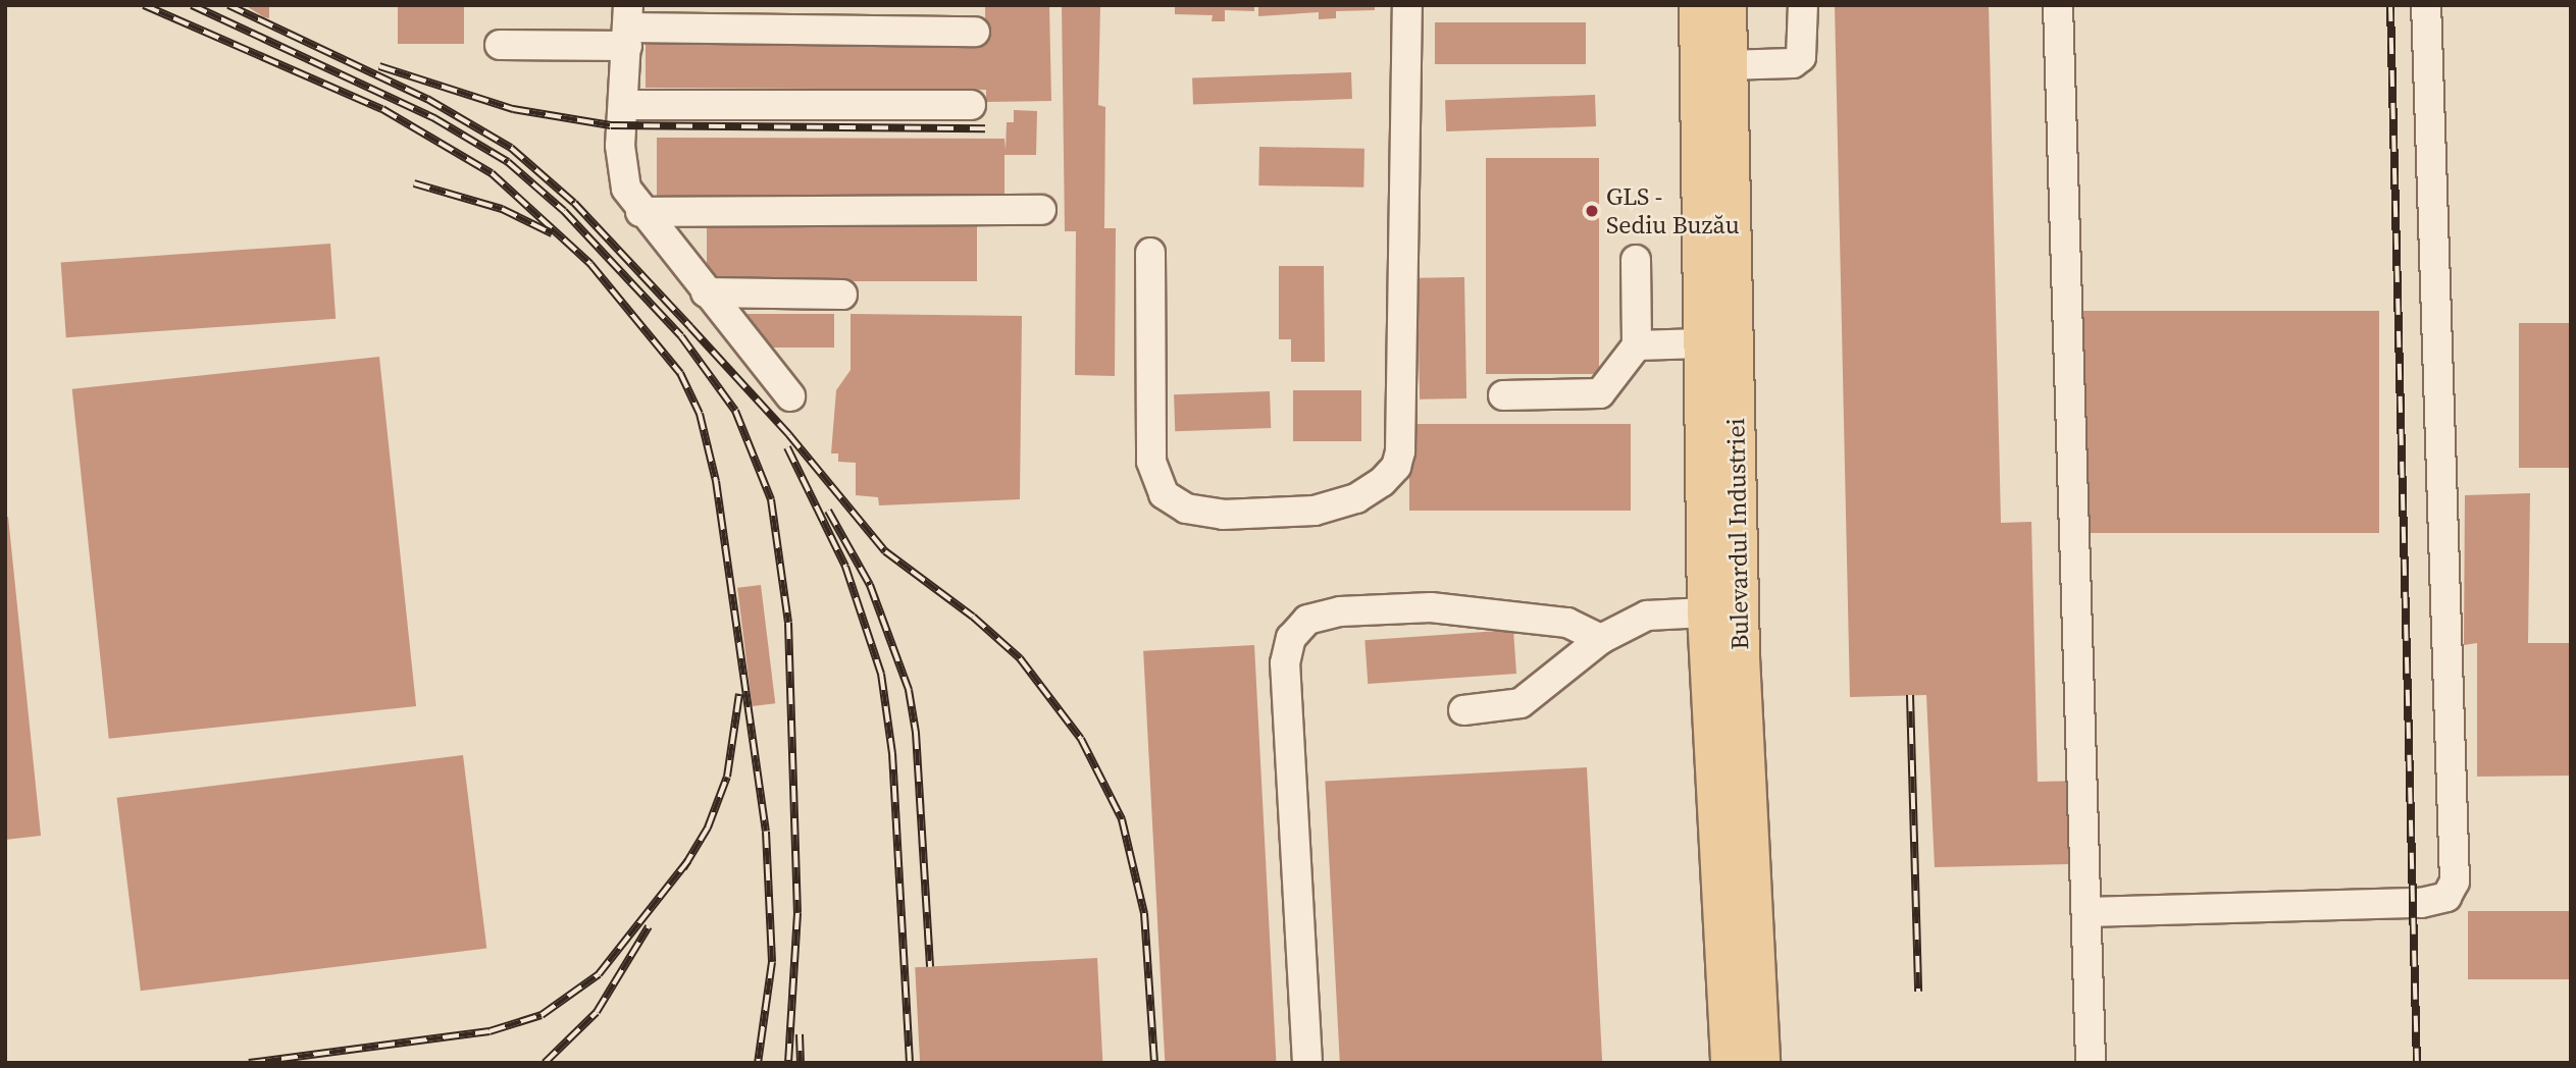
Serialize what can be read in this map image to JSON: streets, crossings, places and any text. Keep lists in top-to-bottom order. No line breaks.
{"streets":{"main road":["Bulevardul Industriei"]},"places":["GLS - Sediu Buzău"]}
